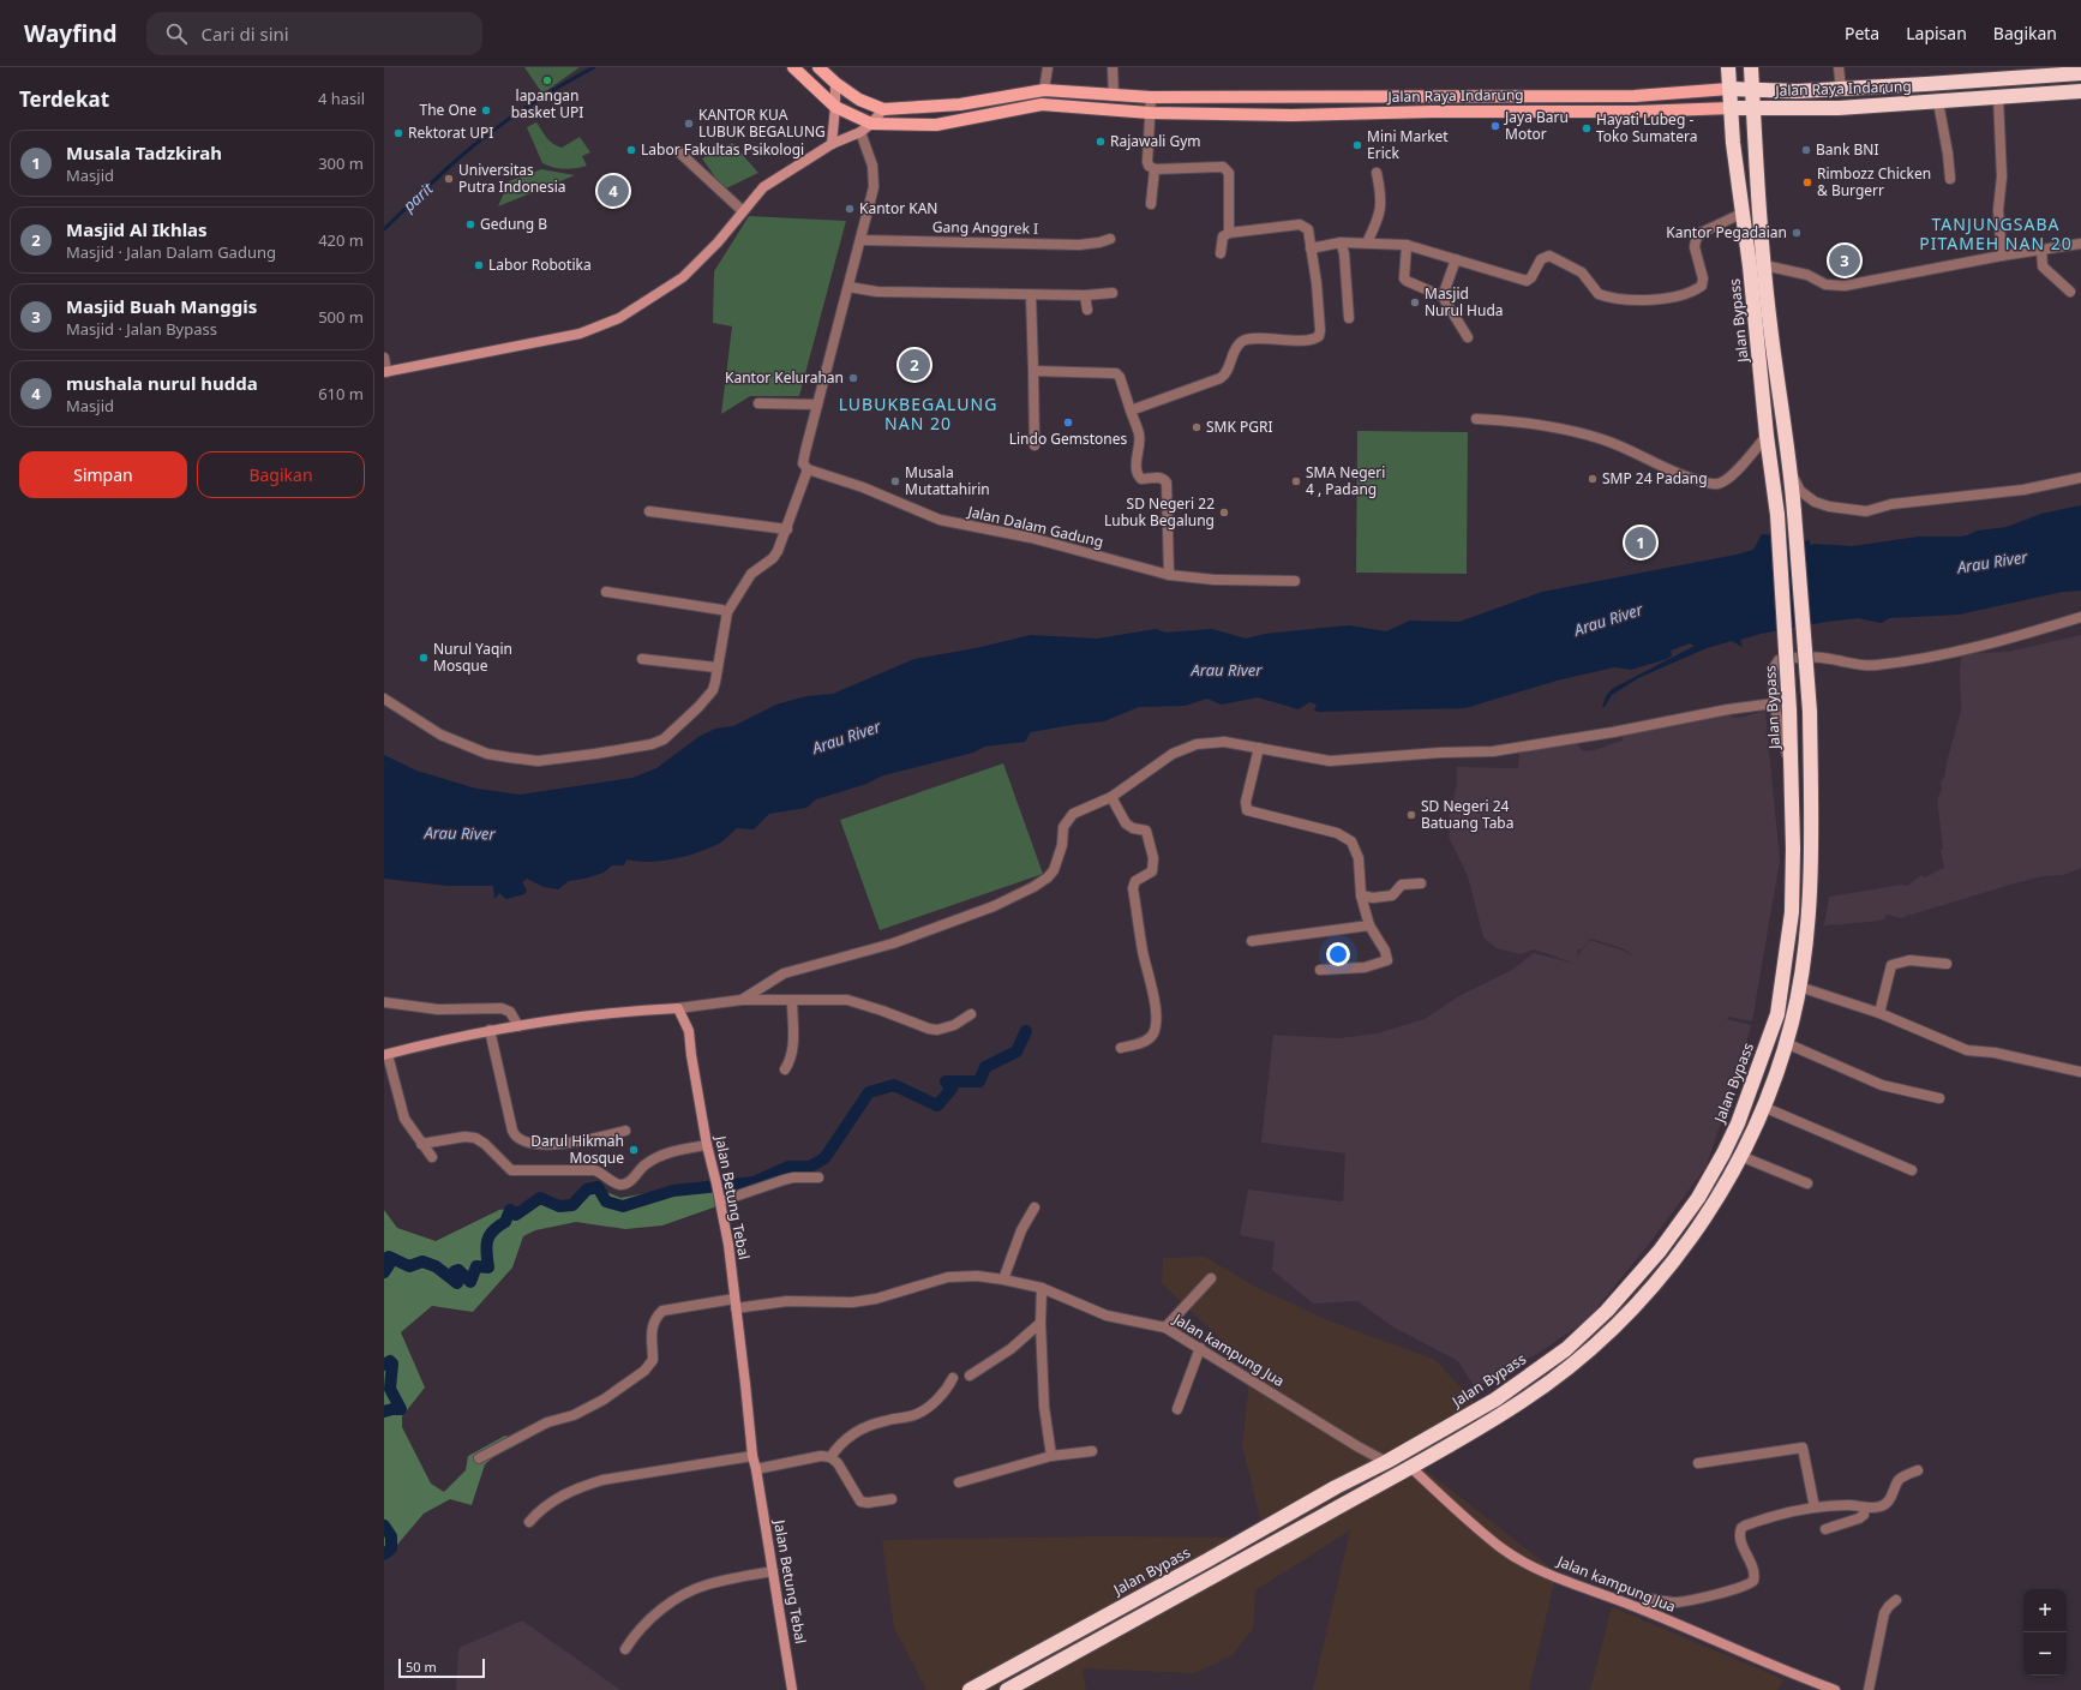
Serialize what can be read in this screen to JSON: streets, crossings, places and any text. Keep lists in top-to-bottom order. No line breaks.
{"streets":{"highway":["Jalan Raya Indarung","Jalan Bypass"],"street":["Gang Anggrek I","Jalan Dalam Gadung","Jalan Betung Tebal","Jalan kampung Jua"]},"crossings":[["Jalan Raya Indarung","Jalan Bypass"],["Jalan Bypass","Jalan kampung Jua"],["Jalan Betung Tebal","Jalan kampung Jua"]],"districts":["TANJUNGSABA PITAMEH NAN 20","LUBUKBEGALUNG NAN 20"],"water":["parit","Arau River"],"places":["lapangan basket UPI","The One","KANTOR KUA LUBUK BEGALUNG","Jaya Baru Motor","Hayati Lubeg - Toko Sumatera","Rektorat UPI","Rajawali Gym","Mini Market Erick","Labor Fakultas Psikologi","Bank BNI","Universitas Putra Indonesia","Rimbozz Chicken & Burgerr","Kantor KAN","Gedung B","Kantor Pegadaian","Labor Robotika","Masjid Nurul Huda","Kantor Kelurahan","Lindo Gemstones","SMK PGRI","SMP 24 Padang","Musala Mutattahirin","SMA Negeri 4 , Padang","SD Negeri 22 Lubuk Begalung","Nurul Yaqin Mosque","SD Negeri 24 Batuang Taba","Darul Hikmah Mosque"],"scale_bar":"50 m","page":{"header":"Wayfind","search":"Cari di sini","nav":["Peta","Lapisan","Bagikan"],"heading":["Terdekat","4 hasil"],"list":[{"mark":"1","name":"Musala Tadzkirah","note":"Masjid","value":"300 m"},{"mark":"2","name":"Masjid Al Ikhlas","note":"Masjid · Jalan Dalam Gadung","value":"420 m"},{"mark":"3","name":"Masjid Buah Manggis","note":"Masjid · Jalan Bypass","value":"500 m"},{"mark":"4","name":"mushala nurul hudda","note":"Masjid","value":"610 m"}],"pins":["4","3","2","1"],"buttons":["Simpan","Bagikan"],"map_buttons":["+","−"],"scale":"50 m"}}
